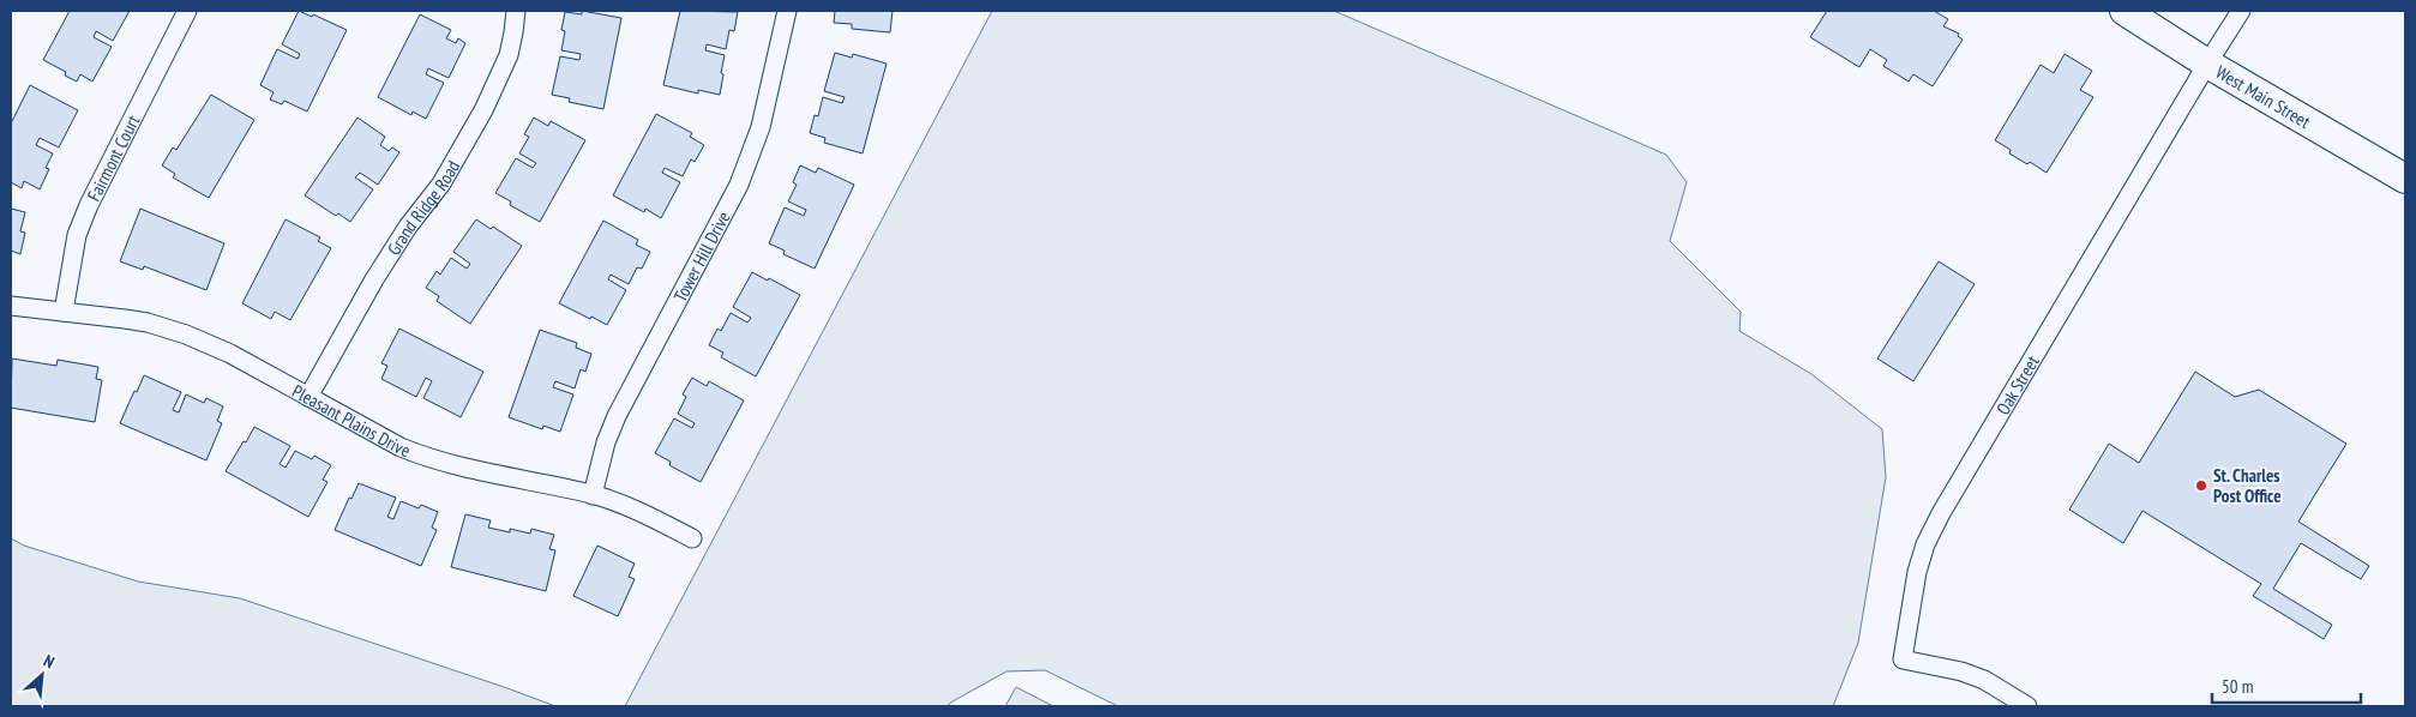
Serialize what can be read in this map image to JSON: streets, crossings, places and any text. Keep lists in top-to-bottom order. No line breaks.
{"streets":{"main road":["West Main Street"],"street":["Fairmont Court","Grand Ridge Road","Tower Hill Drive","Oak Street","Pleasant Plains Drive"]},"crossings":[["West Main Street","Oak Street"],["Fairmont Court","Pleasant Plains Drive"],["Grand Ridge Road","Pleasant Plains Drive"],["Tower Hill Drive","Pleasant Plains Drive"]],"places":["St. Charles Post Office"],"scale_bar":"50 m","north":"top right"}
